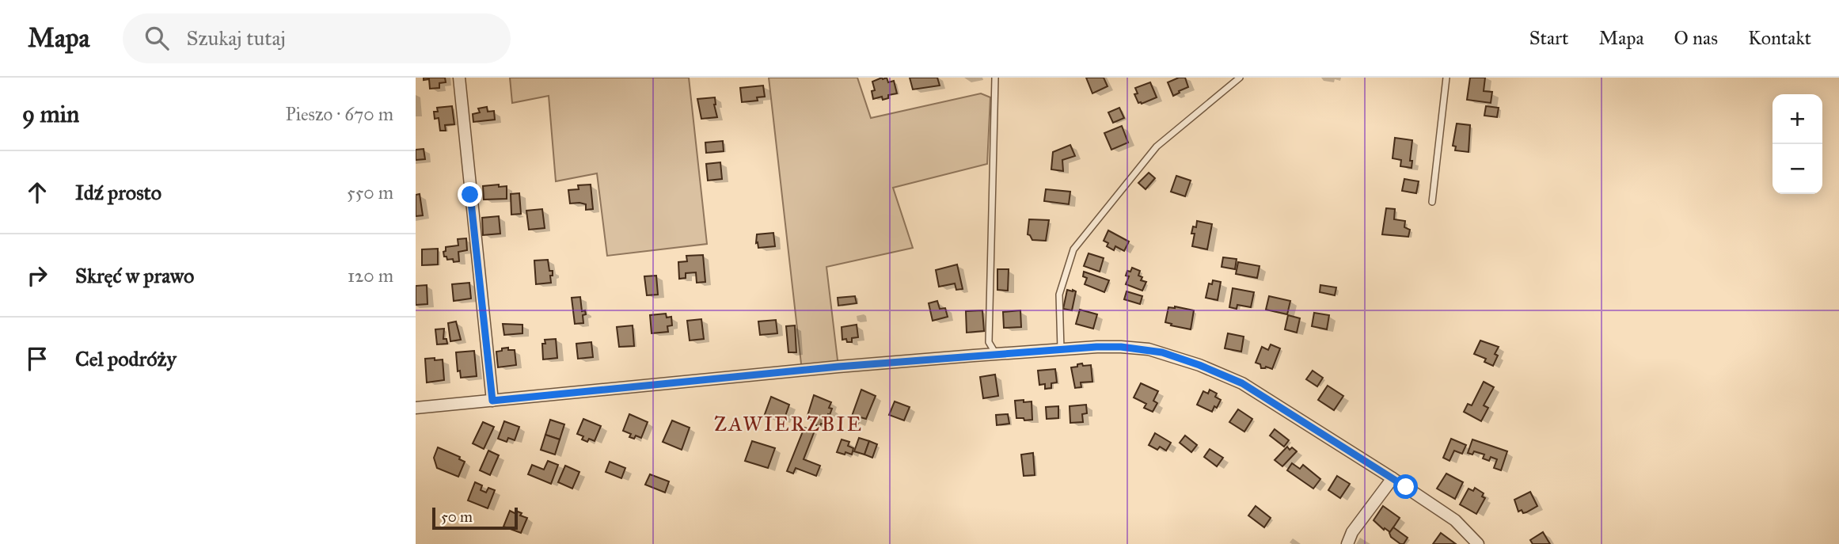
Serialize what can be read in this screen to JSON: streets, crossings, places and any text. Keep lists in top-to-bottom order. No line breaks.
{"districts":["ZAWIERZBIE"],"scale_bar":"50 m","page":{"header":"Mapa","search":"Szukaj tutaj","nav":["Start","Mapa","O nas","Kontakt"],"heading":["9 min","Pieszo · 670 m"],"map_buttons":["+","−"],"list":[["Idź prosto","550 m"],["Skręć w prawo","120 m"],"Cel podróży"],"scale":"50 m"}}
